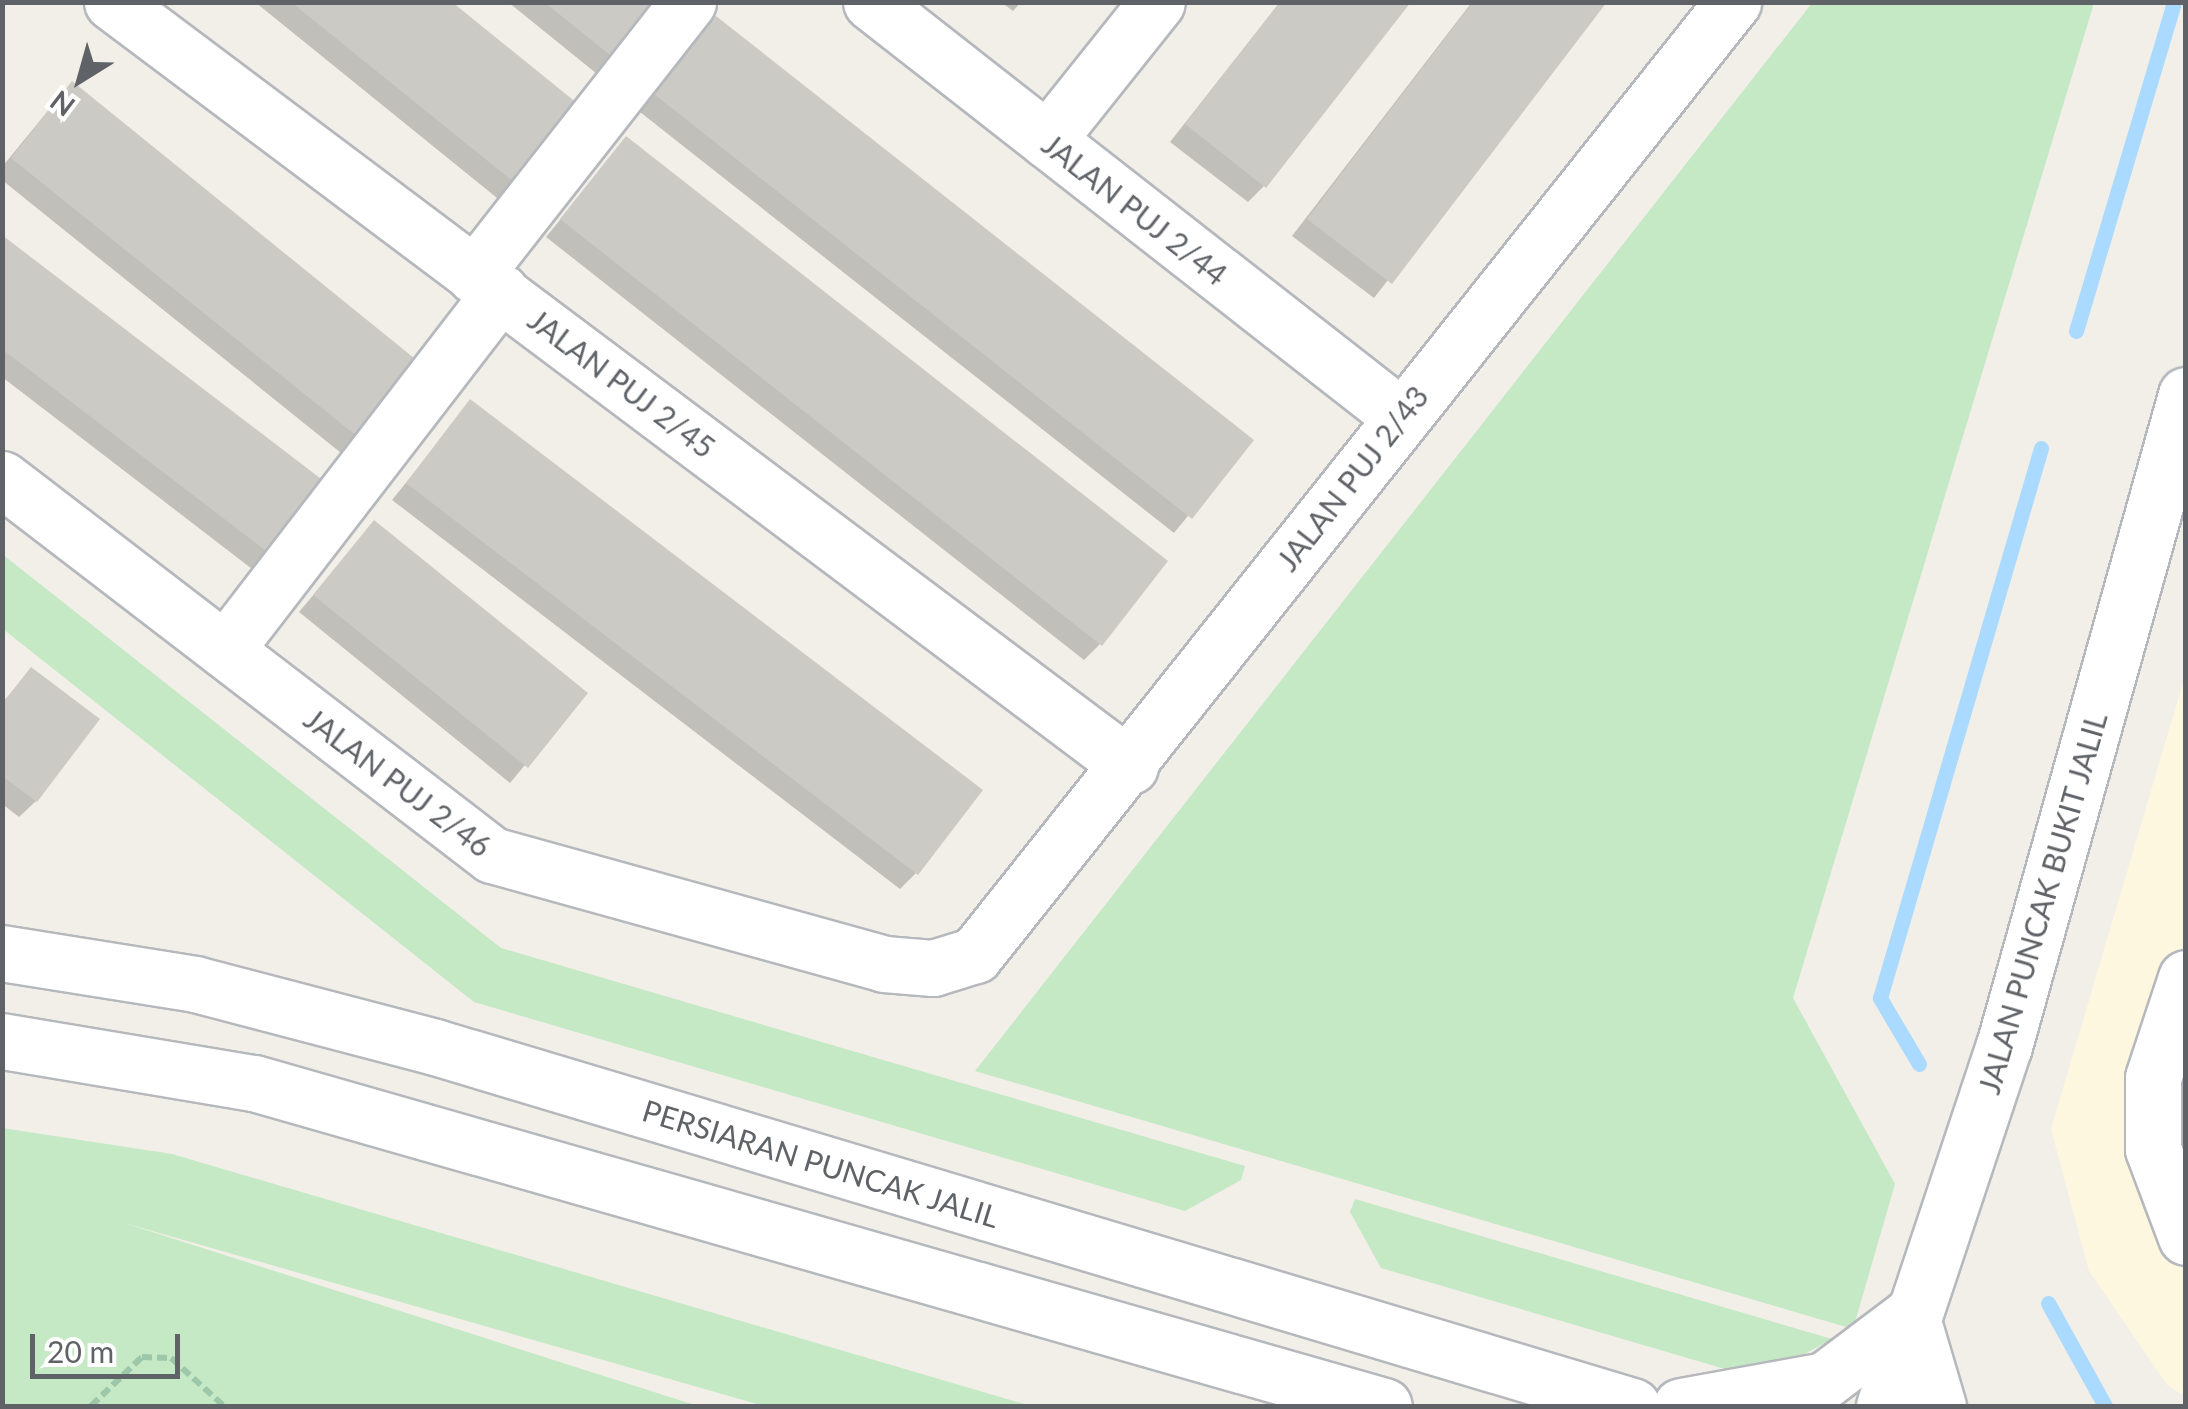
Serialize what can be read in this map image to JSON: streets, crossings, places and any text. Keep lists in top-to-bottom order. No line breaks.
{"streets":{"street":["JALAN PUJ 2/44","JALAN PUJ 2/45","JALAN PUJ 2/43","JALAN PUJ 2/46","JALAN PUNCAK BUKIT JALIL","PERSIARAN PUNCAK JALIL"]},"crossings":[["JALAN PUJ 2/44","JALAN PUJ 2/43"],["JALAN PUJ 2/45","JALAN PUJ 2/43"],["JALAN PUJ 2/43","JALAN PUJ 2/46"]],"scale_bar":"20 m","north":"bottom left"}
